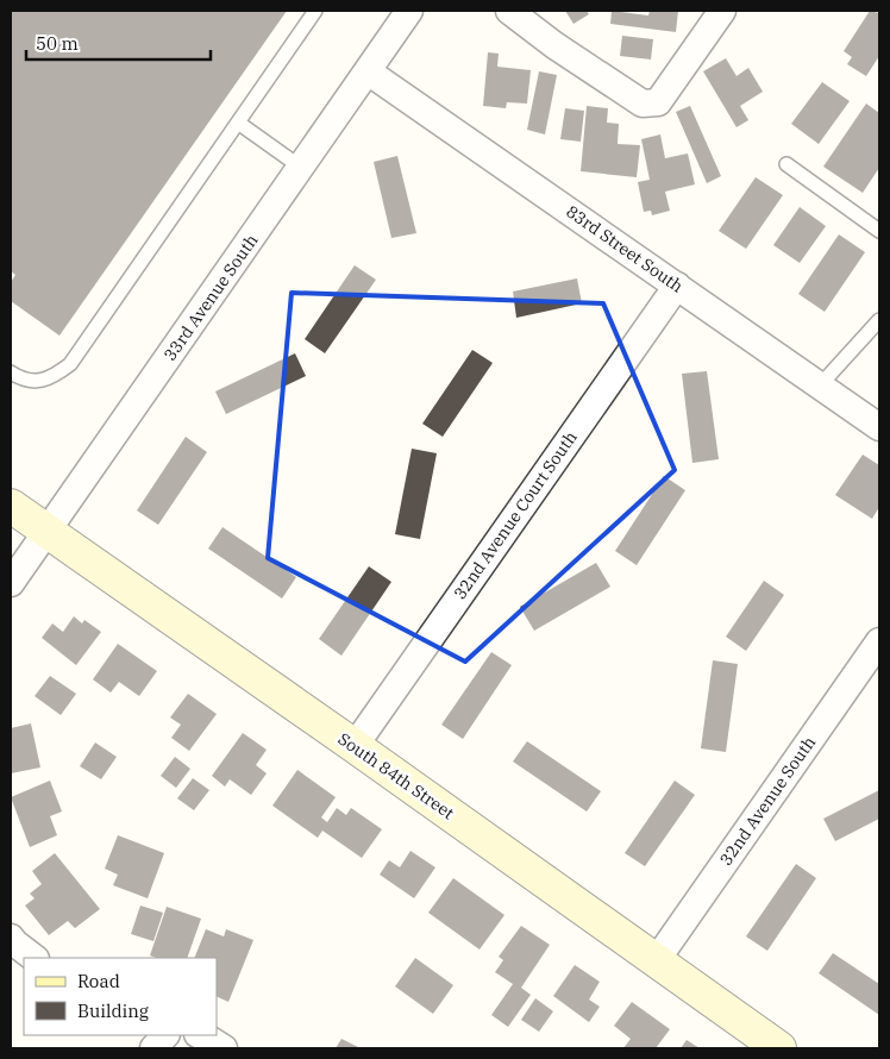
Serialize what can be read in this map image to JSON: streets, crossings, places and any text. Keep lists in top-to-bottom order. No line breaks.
{"streets":{"main road":["South 84th Street"],"street":["83rd Street South","33rd Avenue South","32nd Avenue Court South","32nd Avenue South"]},"crossings":[["83rd Street South","33rd Avenue South"],["83rd Street South","32nd Avenue Court South"],["33rd Avenue South","South 84th Street"],["32nd Avenue Court South","South 84th Street"],["South 84th Street","32nd Avenue South"]],"legend":["Road","Building"],"scale_bar":"50 m"}
